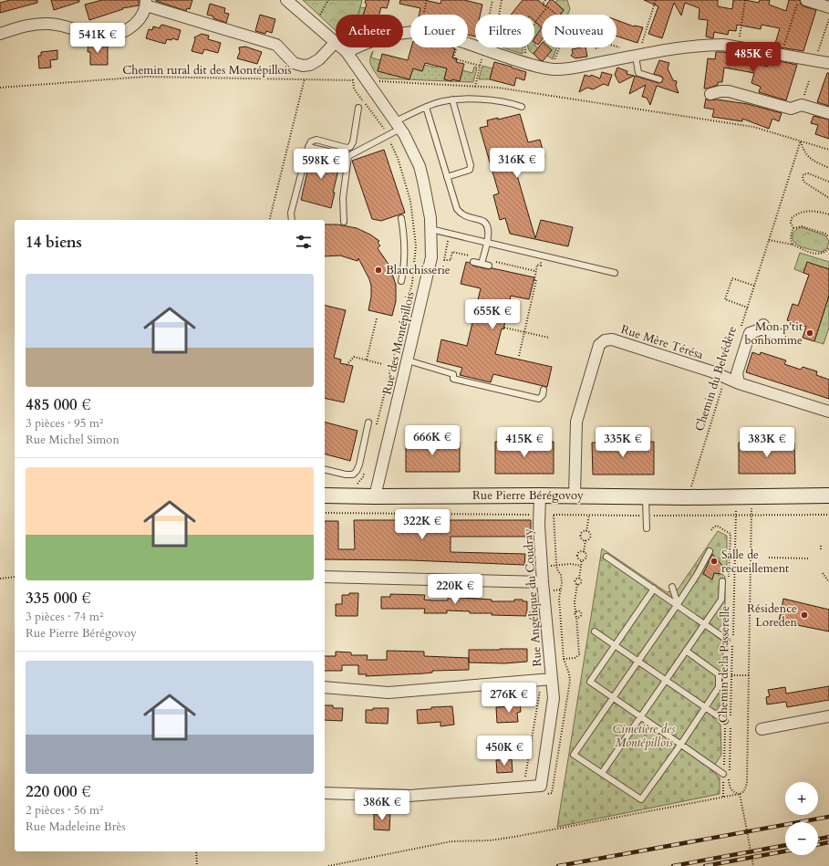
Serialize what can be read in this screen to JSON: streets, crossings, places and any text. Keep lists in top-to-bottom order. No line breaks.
{"streets":{"street":["Rue Mère Térésa","Rue des Montépillois","Rue Pierre Bérégovoy","Rue Angélique du Coudray"],"path":["Chemin rural dit des Montépillois","Chemin du Belvédère","Chemin de la Passerelle"]},"crossings":[["Rue Mère Térésa","Chemin du Belvédère"],["Rue Mère Térésa","Rue Pierre Bérégovoy"],["Rue des Montépillois","Rue Pierre Bérégovoy"],["Chemin du Belvédère","Rue Pierre Bérégovoy"],["Rue Pierre Bérégovoy","Rue Angélique du Coudray"],["Rue Pierre Bérégovoy","Chemin de la Passerelle"]],"parks":["Cimetière des Montépillois"],"places":["Blanchisserie","Mon p'tit bonhomme","Salle de recueillement","Résidence Loreden"],"page":{"chip":["Acheter","Louer","Filtres","Nouveau"],"price":["541K €","485K €","316K €","598K €","655K €","666K €","415K €","335K €","383K €","322K €","220K €","276K €","450K €","386K €"],"heading":"14 biens","list":[{"name":"485 000 €","note":"3 pièces · 95 m² · Rue Michel Simon"},{"name":"335 000 €","note":"3 pièces · 74 m² · Rue Pierre Bérégovoy"},{"name":"220 000 €","note":"2 pièces · 56 m² · Rue Madeleine Brès"}],"map_buttons":["+","−"]}}
